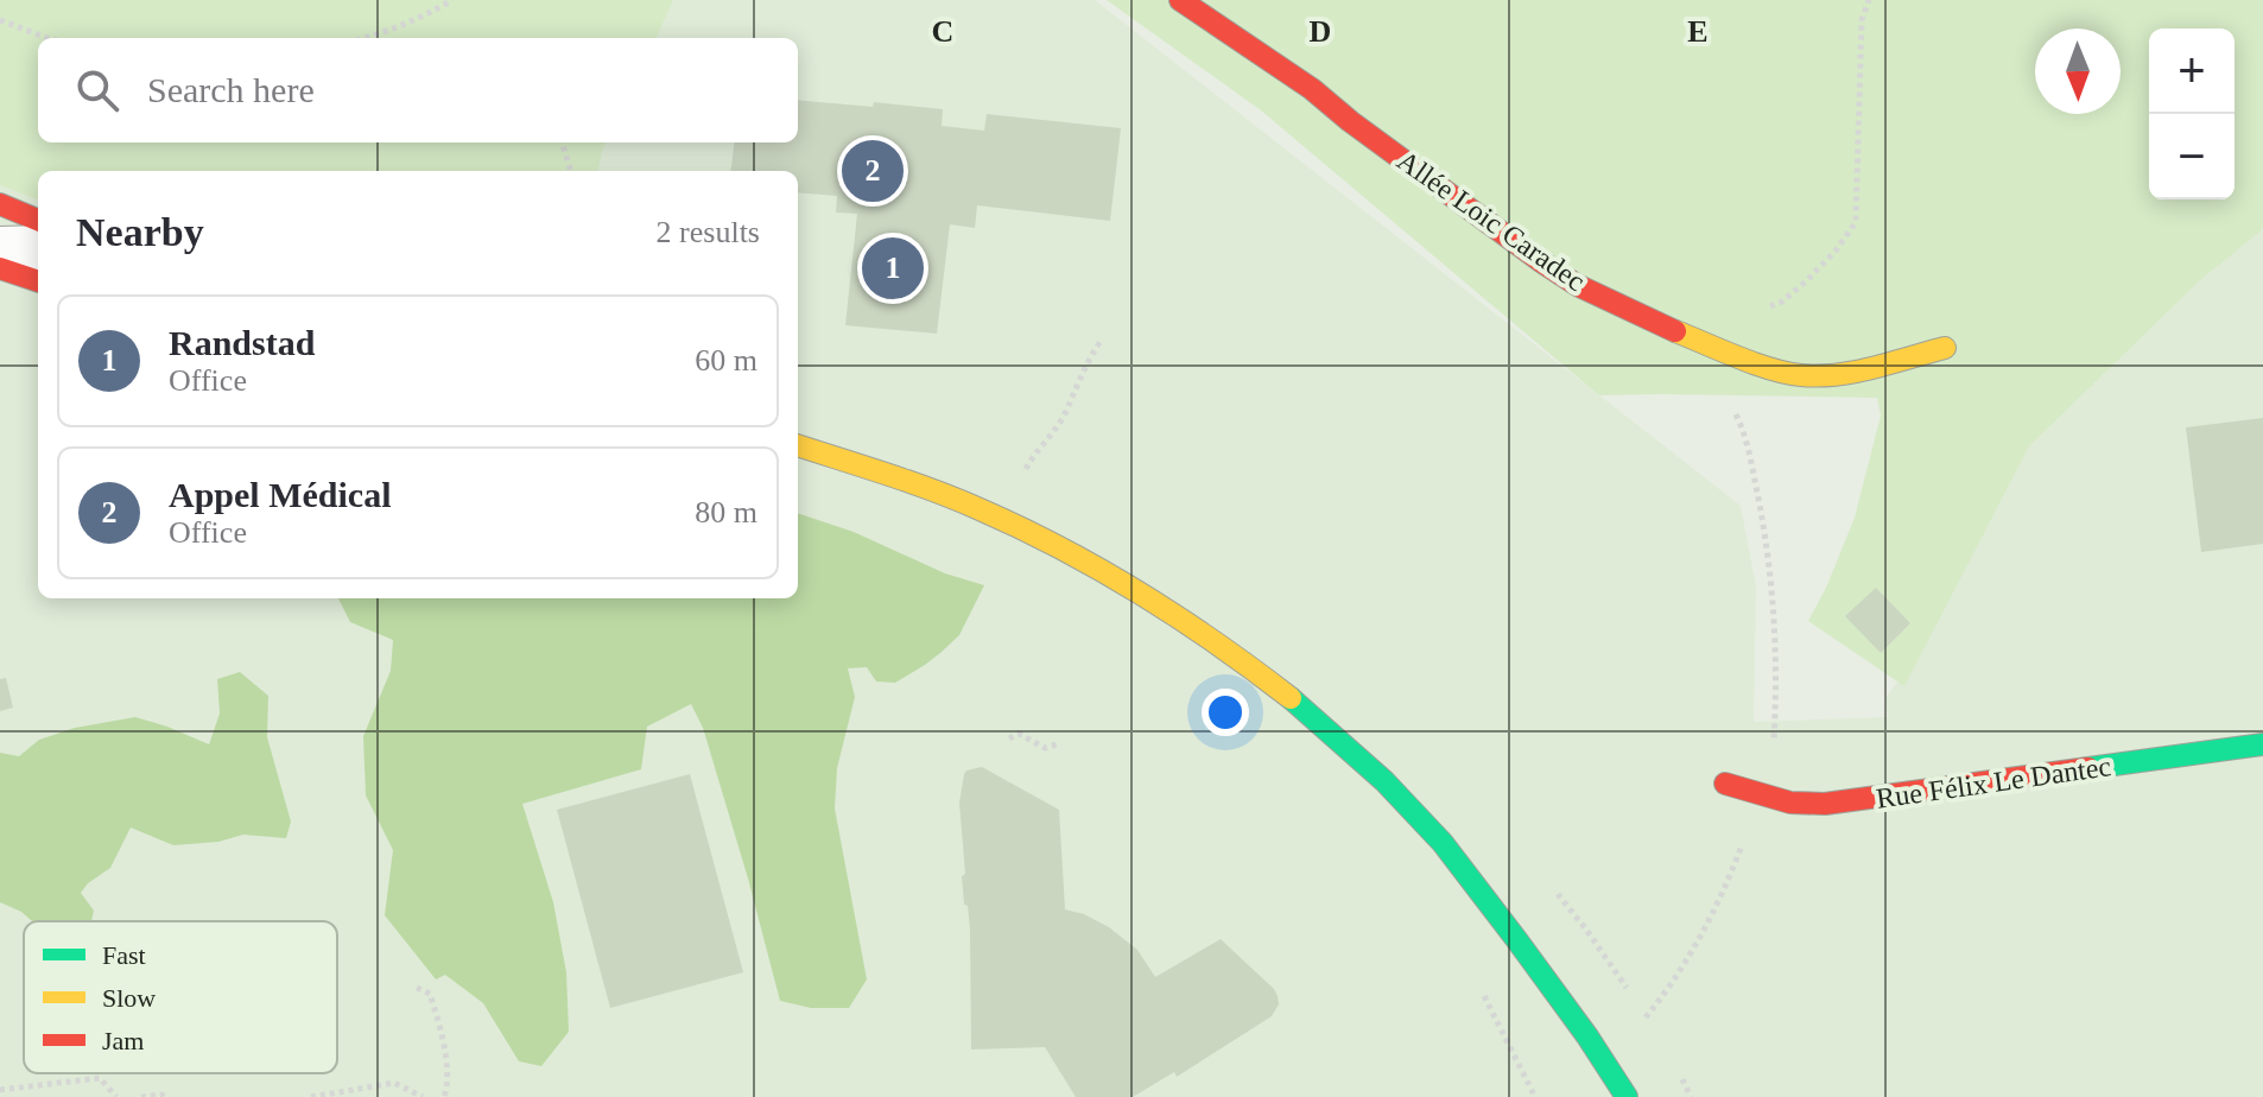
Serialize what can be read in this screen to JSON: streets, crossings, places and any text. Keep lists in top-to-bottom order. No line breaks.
{"streets":{"street":["Allée Loic Caradec","Rue Félix Le Dantec"]},"legend":["Fast","Slow","Jam"],"north":"bottom","page":{"map_buttons":["+","−"],"search":"Search here","pins":["2","1"],"heading":["Nearby","2 results"],"list":[{"mark":"1","name":"Randstad","note":"Office","value":"60 m"},{"mark":"2","name":"Appel Médical","note":"Office","value":"80 m"}]},"grid":{"columns":["C","D","E"]}}
